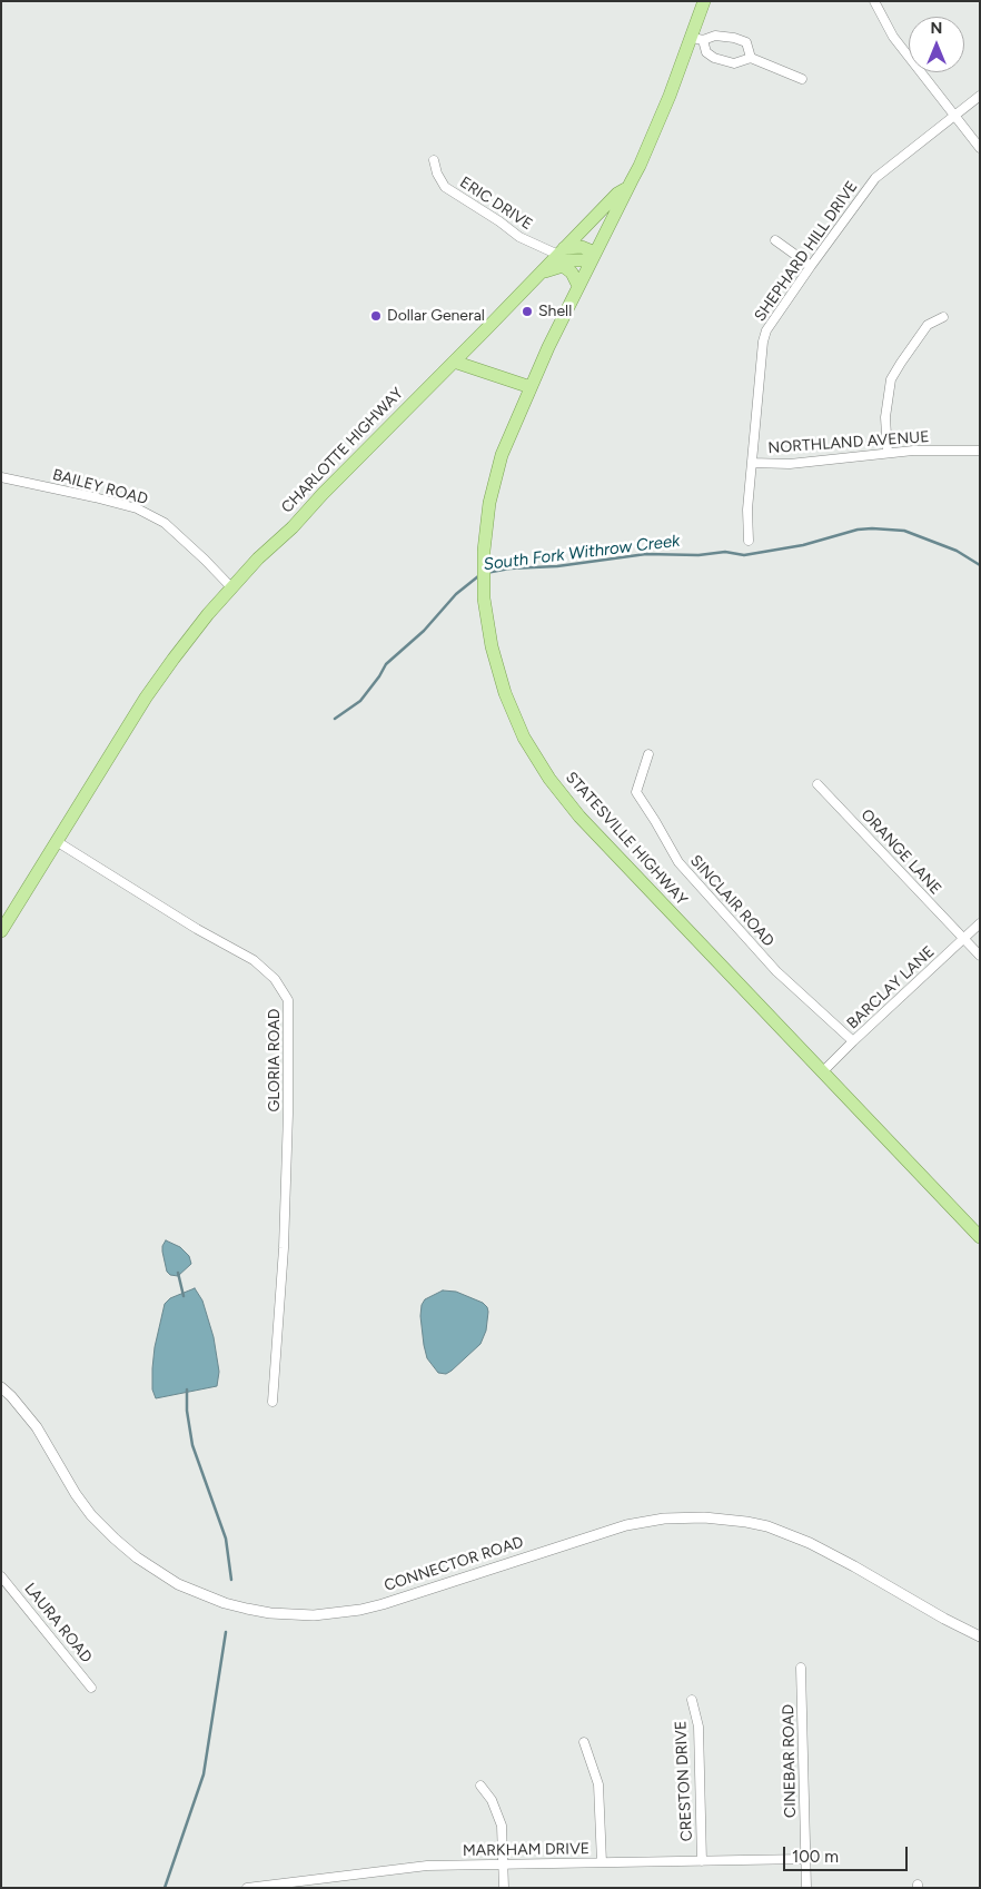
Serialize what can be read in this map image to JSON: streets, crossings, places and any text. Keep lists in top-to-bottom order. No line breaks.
{"streets":{"main road":["CHARLOTTE HIGHWAY","STATESVILLE HIGHWAY"],"street":["ERIC DRIVE","SHEPHARD HILL DRIVE","NORTHLAND AVENUE","BAILEY ROAD","ORANGE LANE","SINCLAIR ROAD","BARCLAY LANE","GLORIA ROAD","CONNECTOR ROAD","LAURA ROAD","CINEBAR ROAD","CRESTON DRIVE","MARKHAM DRIVE"]},"crossings":[["ERIC DRIVE","CHARLOTTE HIGHWAY"],["SHEPHARD HILL DRIVE","NORTHLAND AVENUE"],["CHARLOTTE HIGHWAY","BAILEY ROAD"],["CHARLOTTE HIGHWAY","STATESVILLE HIGHWAY"],["CHARLOTTE HIGHWAY","GLORIA ROAD"],["STATESVILLE HIGHWAY","BARCLAY LANE"],["ORANGE LANE","BARCLAY LANE"],["SINCLAIR ROAD","BARCLAY LANE"],["CINEBAR ROAD","MARKHAM DRIVE"],["CRESTON DRIVE","MARKHAM DRIVE"]],"water":["South Fork Withrow Creek"],"places":["Shell","Dollar General"],"scale_bar":"100 m","north":"top"}
